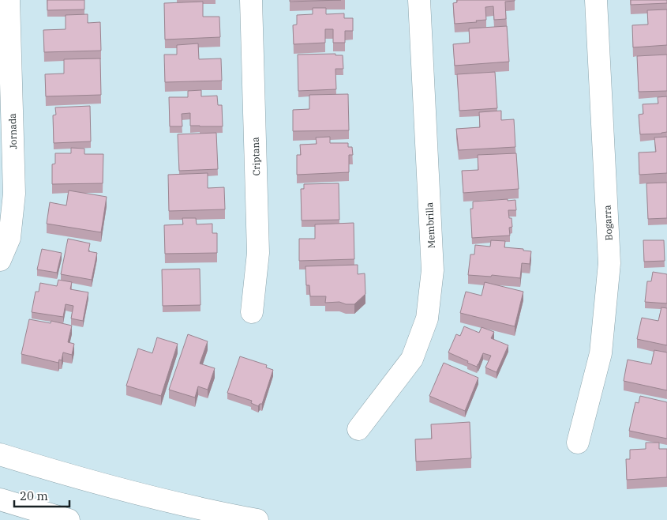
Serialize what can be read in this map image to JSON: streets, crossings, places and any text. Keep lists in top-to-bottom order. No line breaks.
{"streets":{"street":["Jornada","Criptana","Bogarra","Membrilla"]},"scale_bar":"20 m"}
